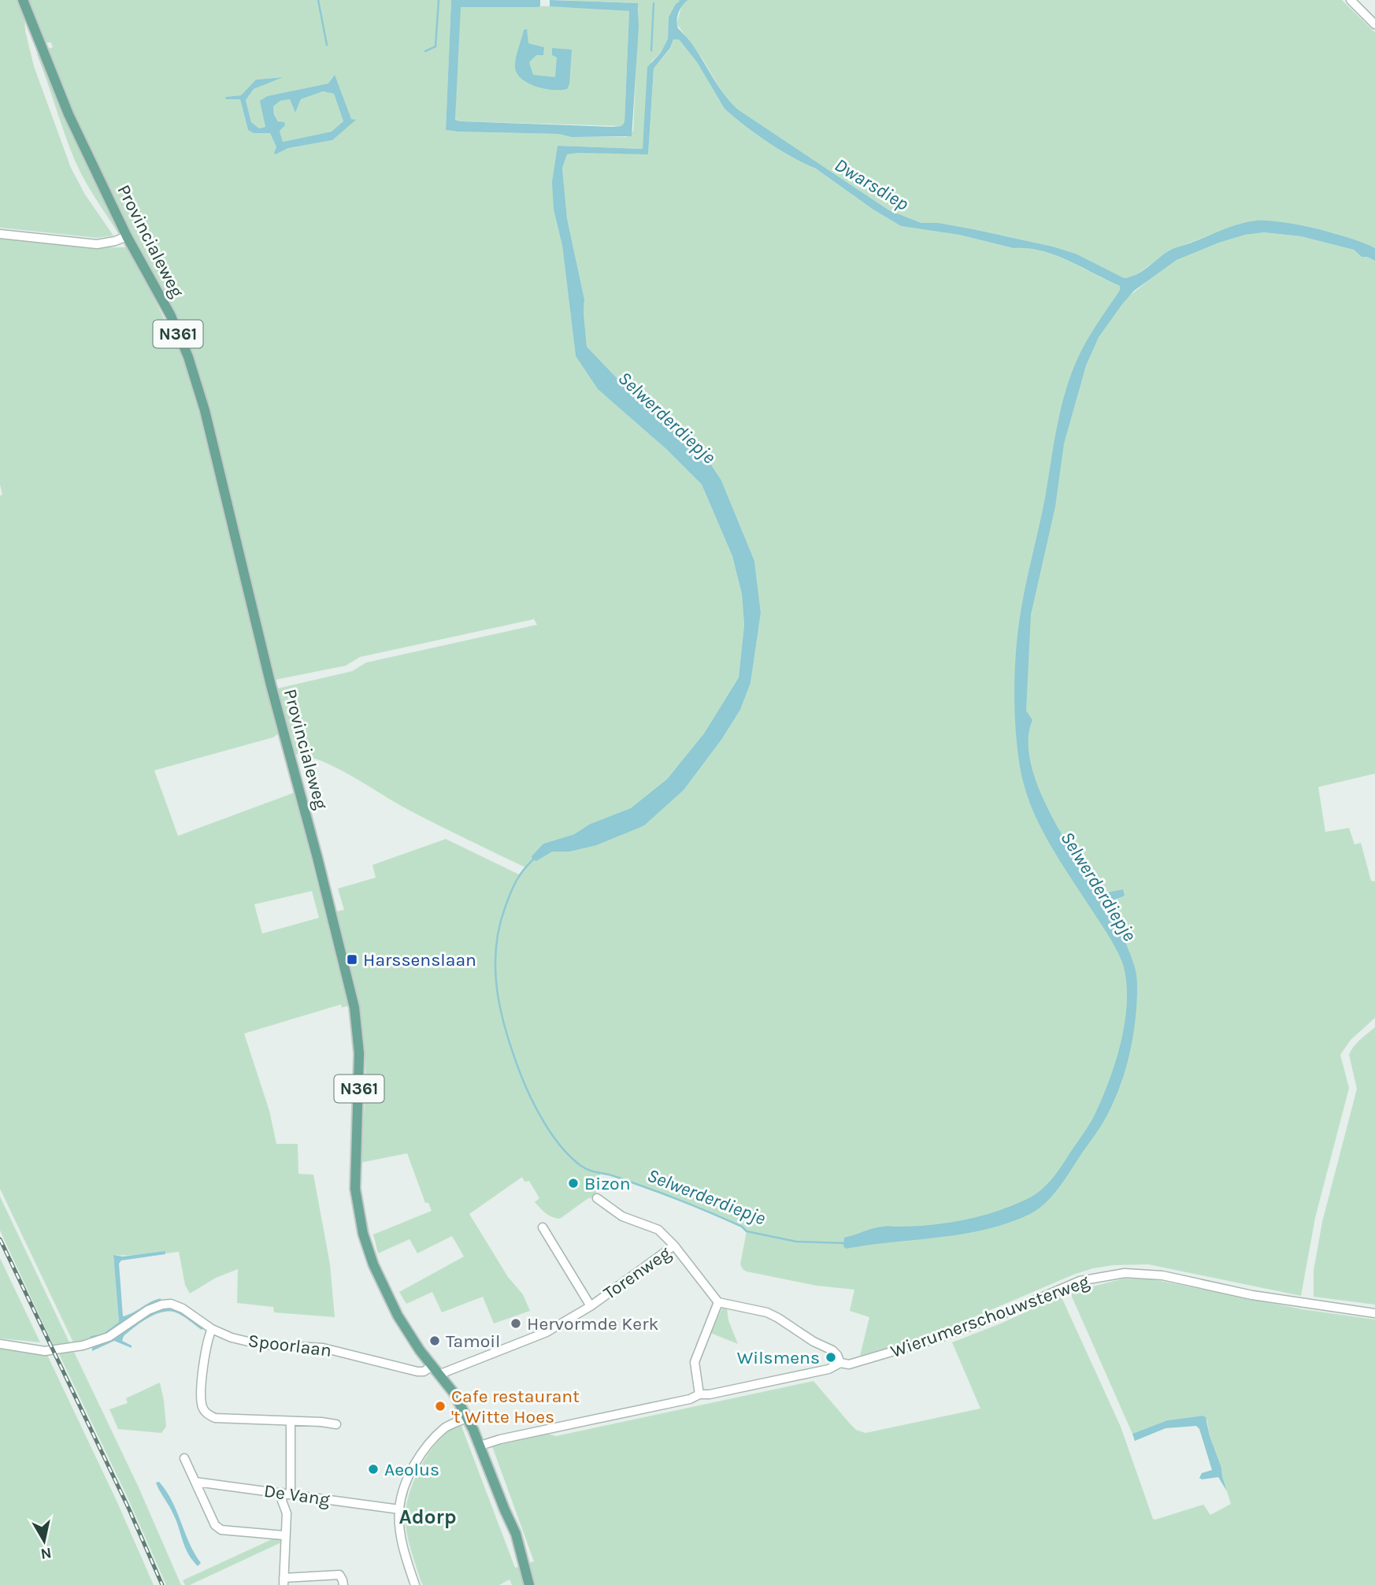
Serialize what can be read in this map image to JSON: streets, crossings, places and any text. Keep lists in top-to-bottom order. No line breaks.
{"streets":{"main road":["Provincialeweg","N361"],"street":["Torenweg","Wierumerschouwsterweg","Spoorlaan","De Vang"]},"crossings":[["Provincialeweg","Torenweg"],["Provincialeweg","Wierumerschouwsterweg"],["Provincialeweg","Spoorlaan"]],"districts":["Adorp"],"water":["Dwarsdiep","Selwerderdiepje"],"places":{"transit":["Harssenslaan"],"other":["Bizon","Hervormde Kerk","Tamoil","Wilsmens","Cafe restaurant 't Witte Hoes","Aeolus"]},"north":"bottom"}
